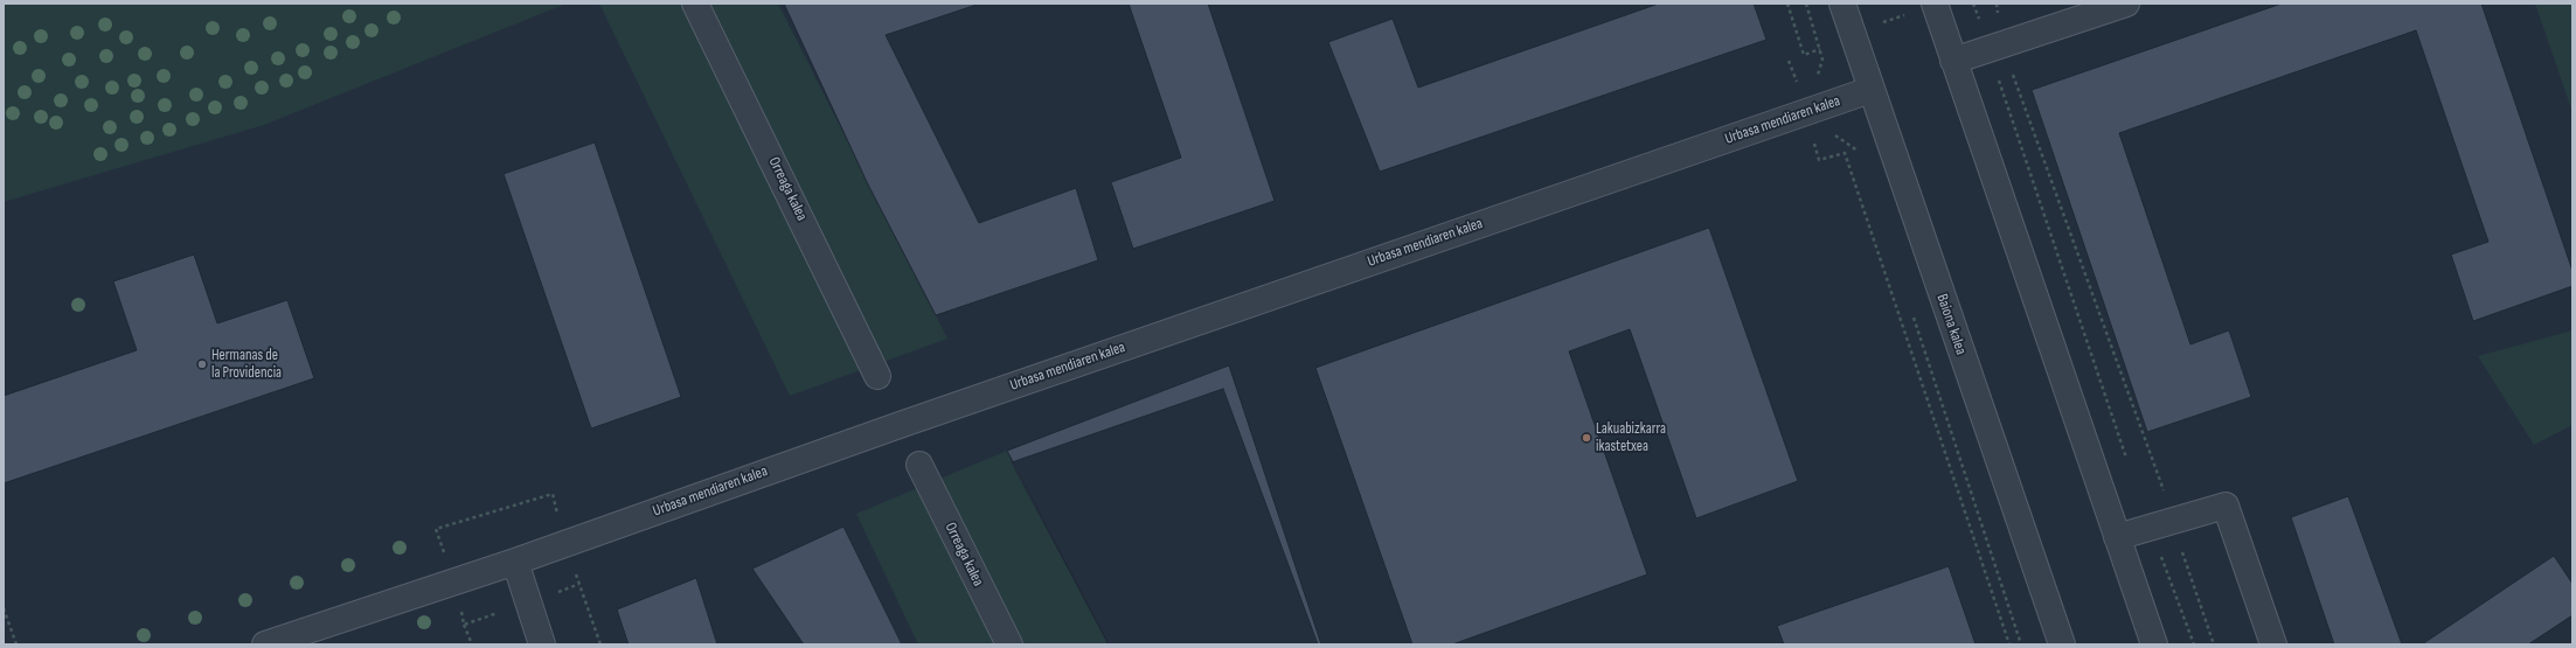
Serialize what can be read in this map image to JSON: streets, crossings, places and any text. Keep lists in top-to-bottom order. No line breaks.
{"streets":{"street":["Urbasa mendiaren kalea","Orreaga kalea","Baiona kalea"]},"crossings":[["Urbasa mendiaren kalea","Baiona kalea"]],"places":["Hermanas de la Providencia","Lakuabizkarra ikastetxea"]}
